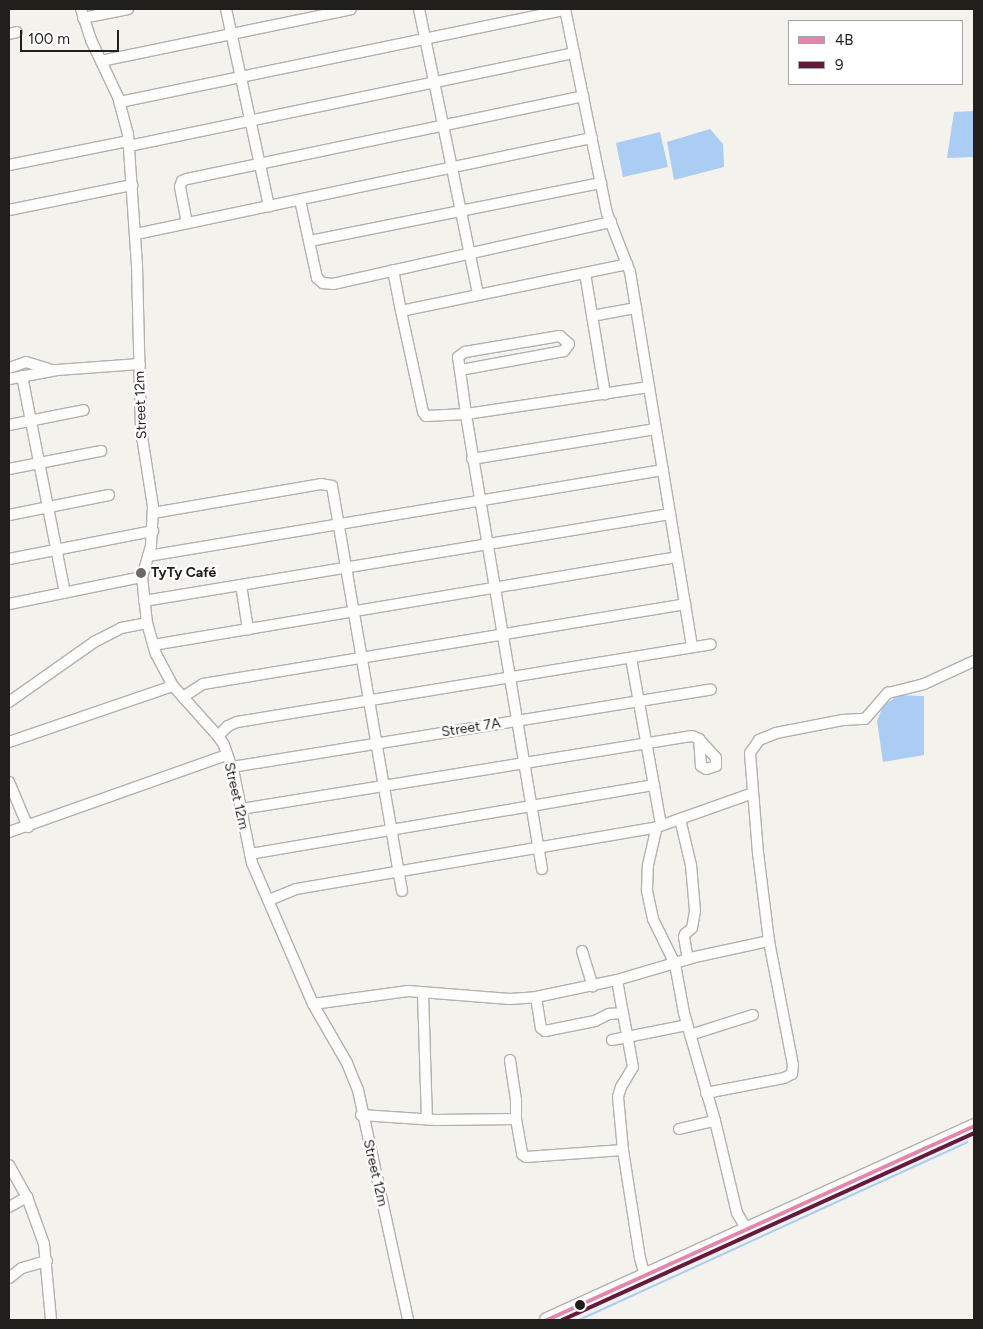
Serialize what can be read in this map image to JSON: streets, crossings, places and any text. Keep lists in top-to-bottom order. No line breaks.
{"streets":{"street":["Street 12m","Street 7A"]},"crossings":[["Street 12m","Street 7A"]],"places":["TyTy Café"],"lines":["transit line 4B","transit line 9"],"legend":["4B","9"],"scale_bar":"100 m"}
